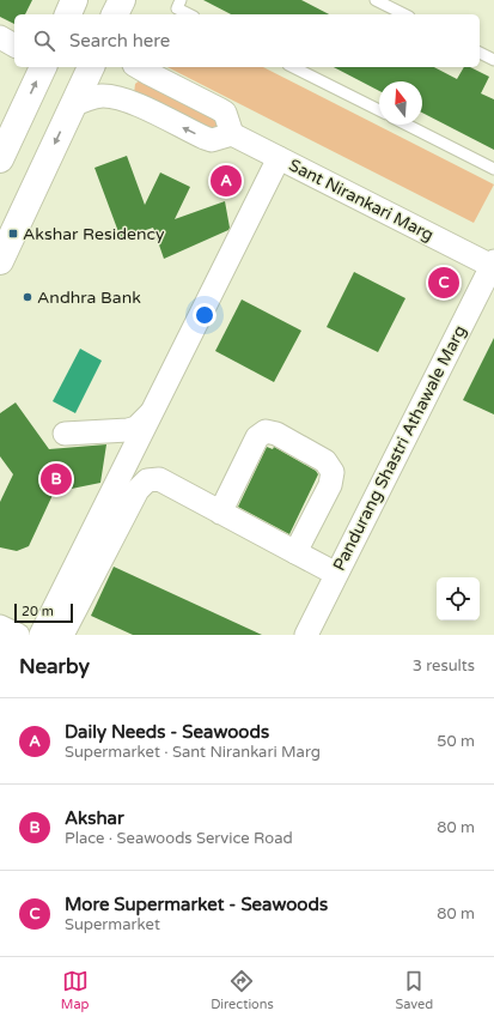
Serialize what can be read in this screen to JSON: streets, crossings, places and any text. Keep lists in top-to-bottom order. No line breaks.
{"streets":{"street":["Sant Nirankari Marg","Pandurang Shastri Athawale Marg"]},"crossings":[["Sant Nirankari Marg","Pandurang Shastri Athawale Marg"]],"places":{"transit":["Akshar Residency"],"other":["Andhra Bank"]},"scale_bar":"20 m","north":"top","page":{"search":"Search here","pins":["A","C","B"],"scale":"20 m","heading":["Nearby","3 results"],"list":[{"mark":"A","name":"Daily Needs - Seawoods","note":"Supermarket · Sant Nirankari Marg","value":"50 m"},{"mark":"B","name":"Akshar","note":"Place · Seawoods Service Road","value":"80 m"},{"mark":"C","name":"More Supermarket - Seawoods","note":"Supermarket","value":"80 m"}],"nav":["Map","Directions","Saved"]}}
